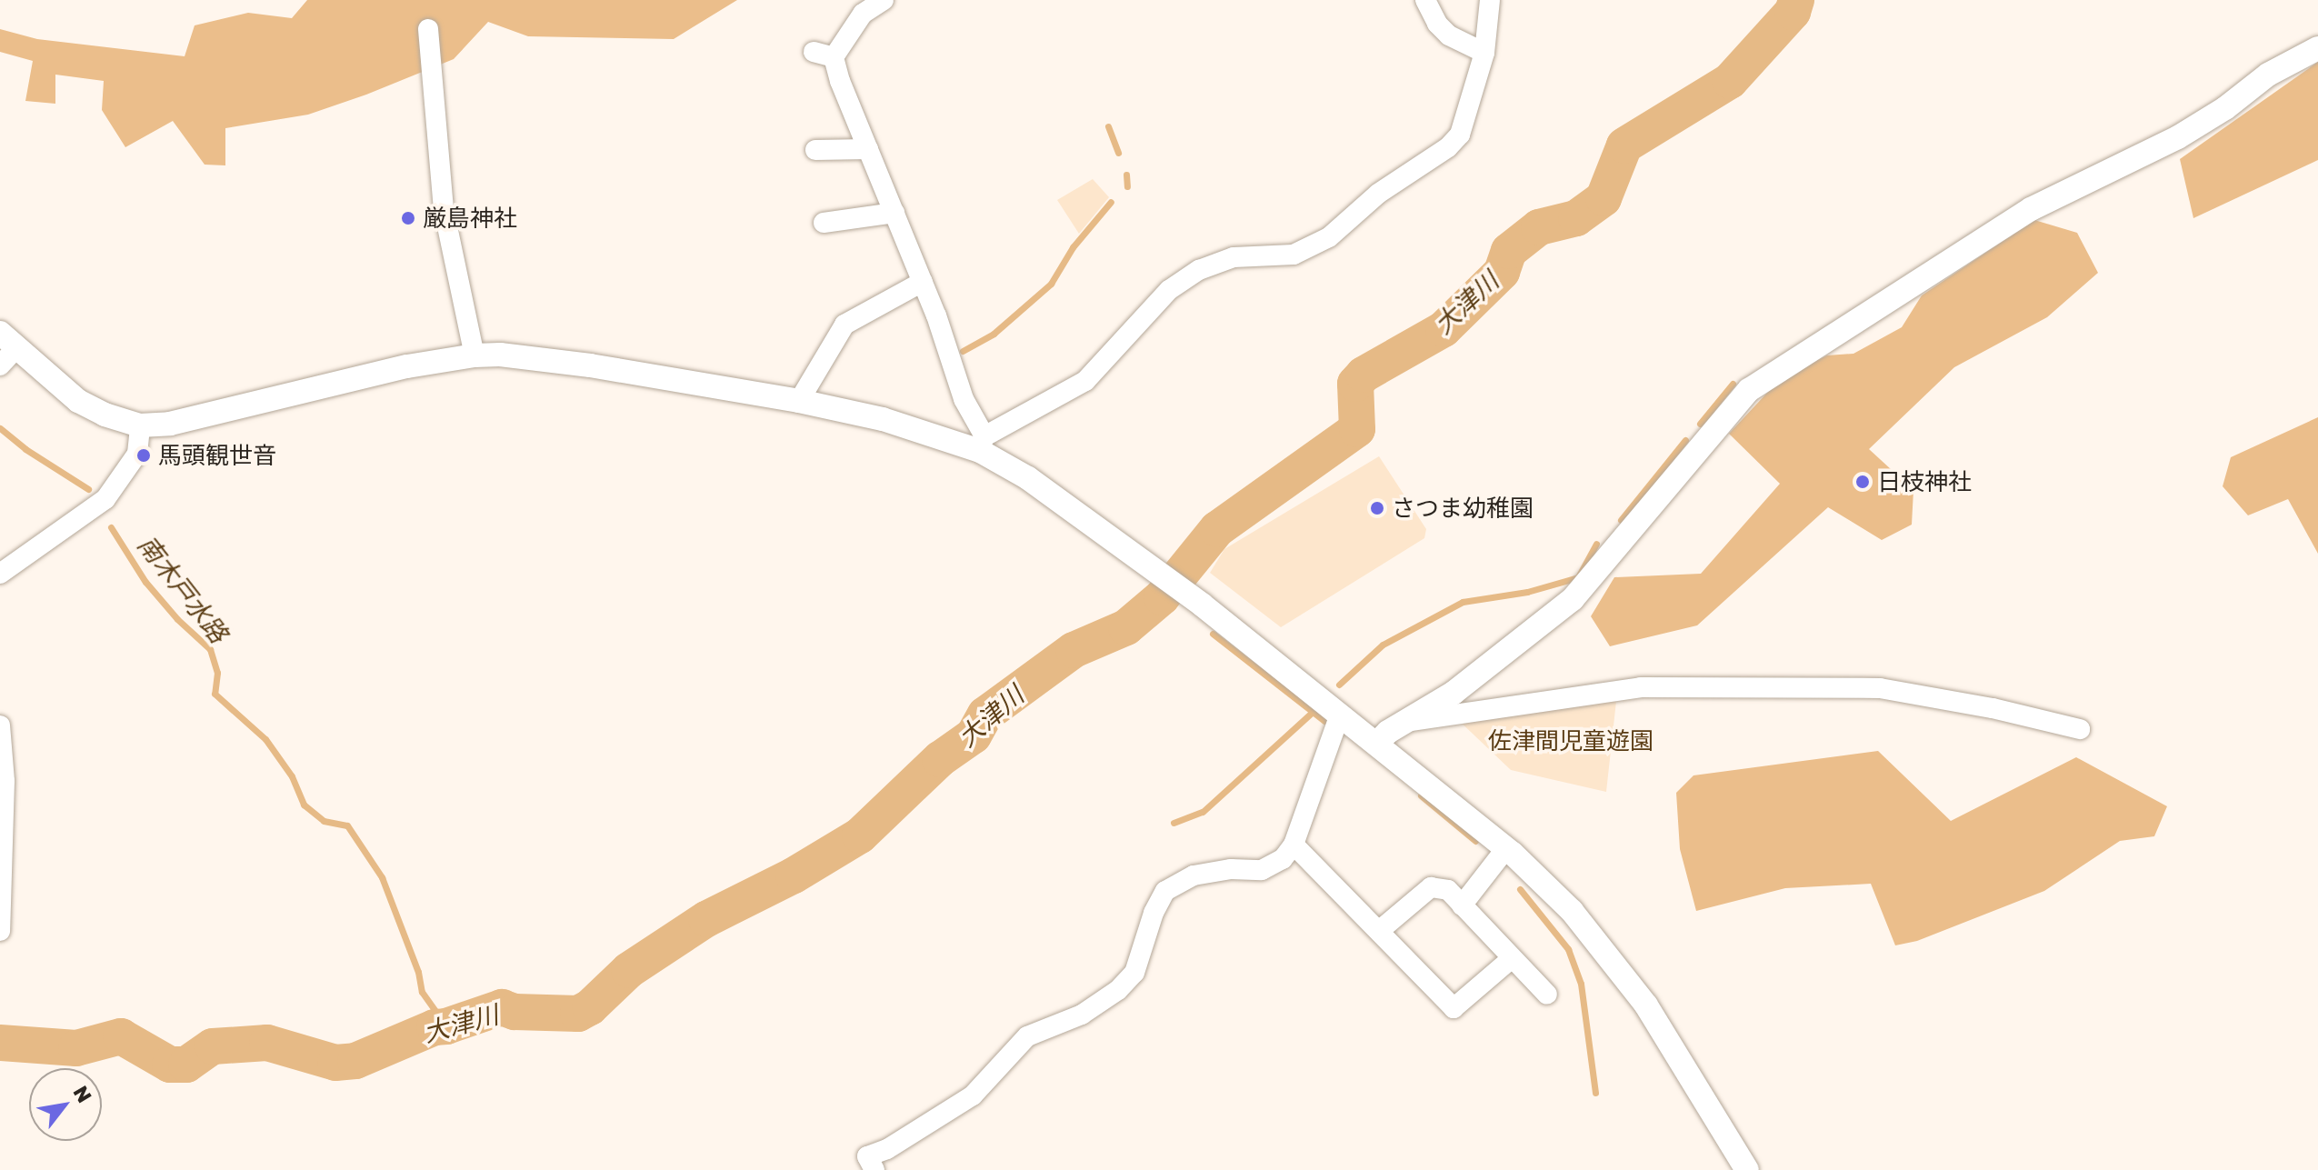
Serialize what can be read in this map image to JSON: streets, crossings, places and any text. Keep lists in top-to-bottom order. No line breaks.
{"water":["大津川","南木戸水路"],"parks":["佐津間児童遊園"],"places":["厳島神社","馬頭観世音","日枝神社","さつま幼稚園"],"north":"top right"}
